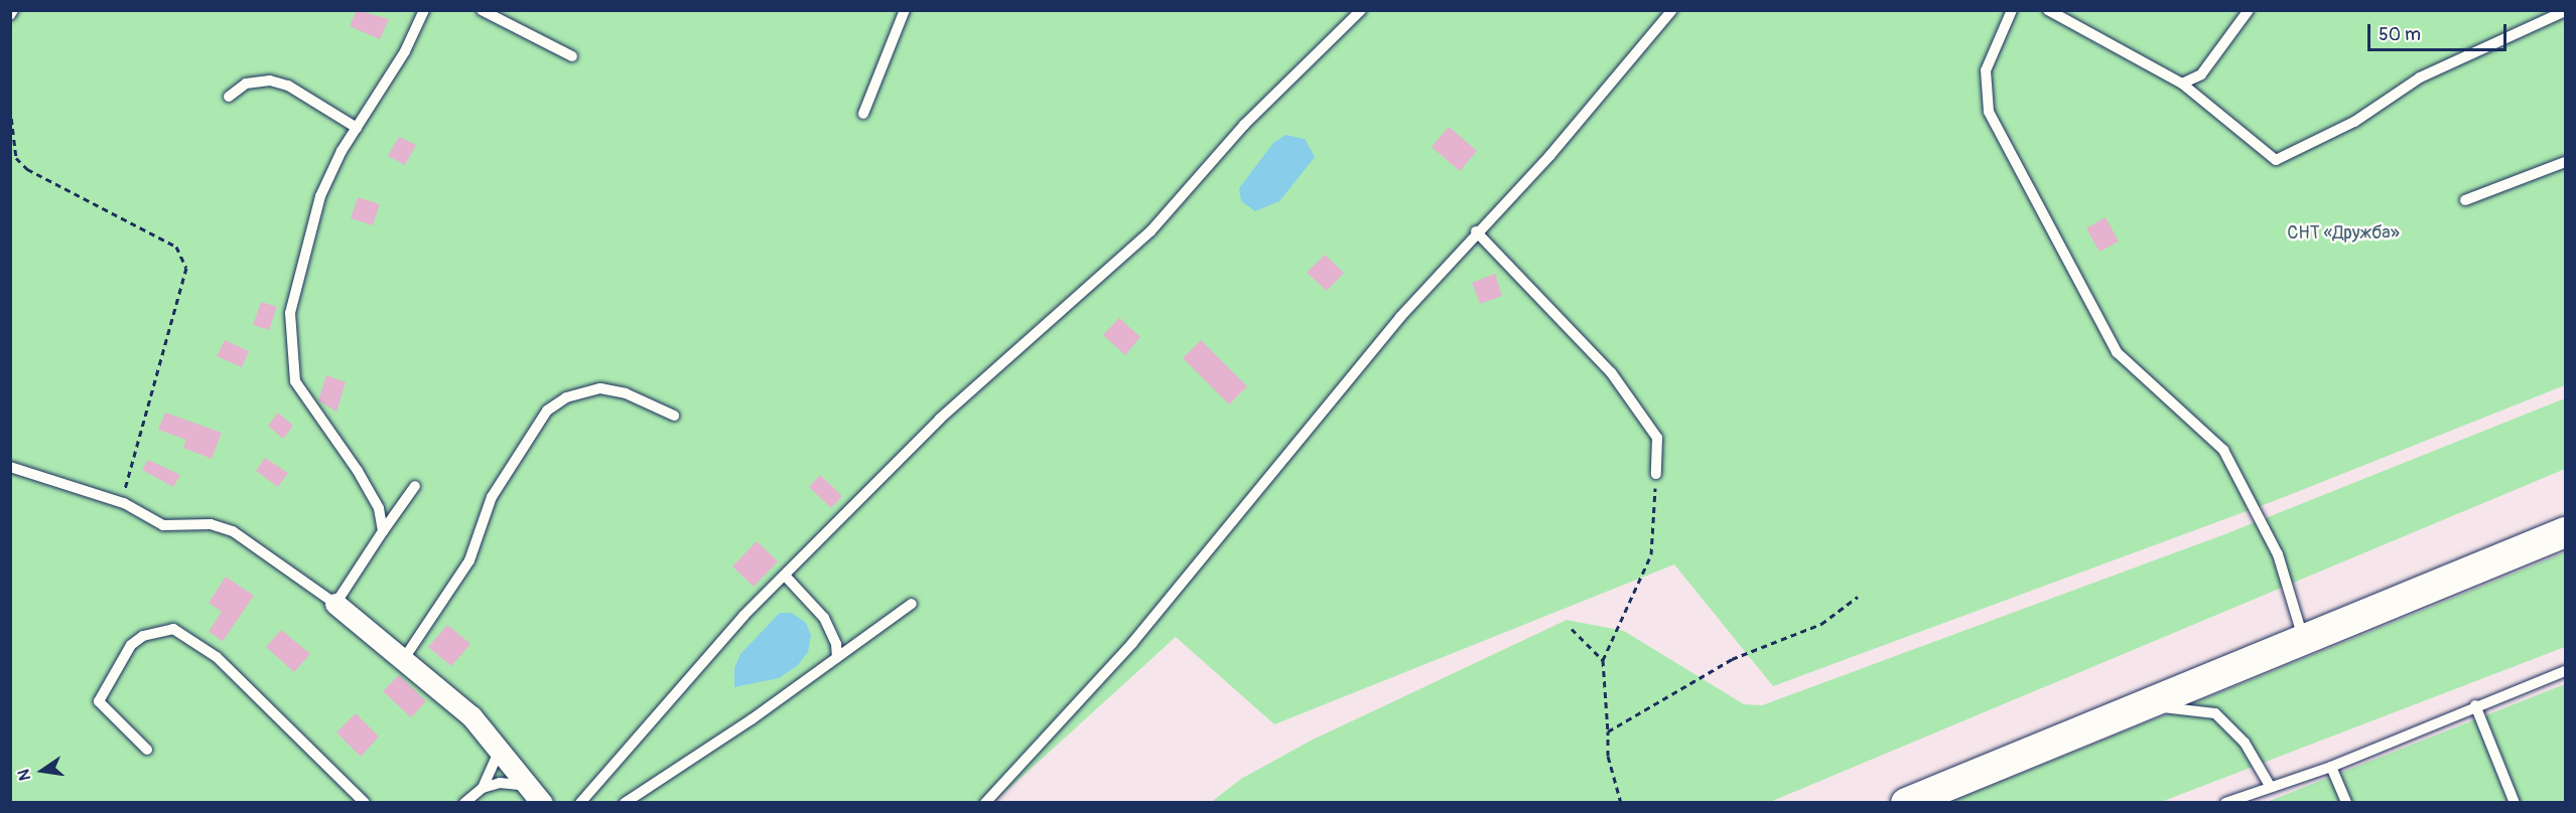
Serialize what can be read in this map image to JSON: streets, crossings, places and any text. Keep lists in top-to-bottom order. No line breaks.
{"parks":["СНТ «Дружба»"],"scale_bar":"50 m","north":"left"}
